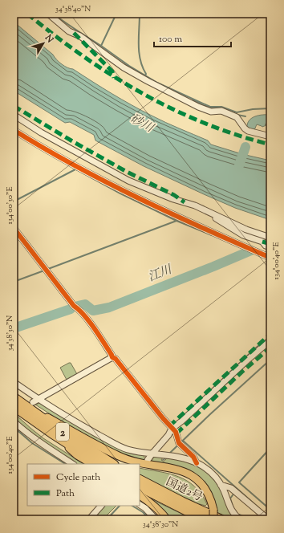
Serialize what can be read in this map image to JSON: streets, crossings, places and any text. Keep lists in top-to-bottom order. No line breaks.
{"streets":{"highway":["2","国道2号"]},"water":["砂川","江川"],"legend":["Cycle path","Path"],"scale_bar":"100 m","north":"top right","coordinates":["34°38'40\"N","134°00'30\"E","134°00'40\"E","34°38'30\"N"]}
